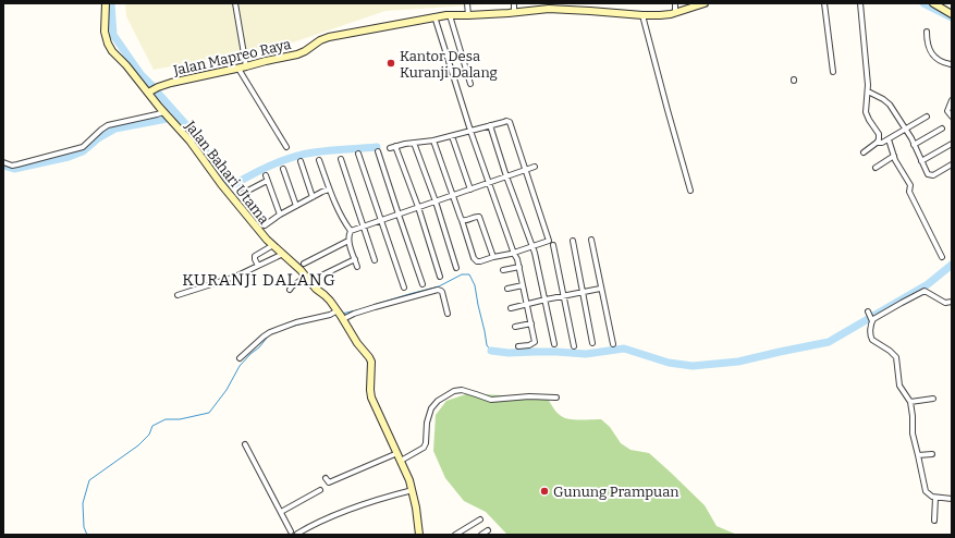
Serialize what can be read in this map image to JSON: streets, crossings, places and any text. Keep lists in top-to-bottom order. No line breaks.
{"streets":{"street":["Jalan Mapreo Raya","Jalan Bahari Utama"]},"crossings":[["Jalan Mapreo Raya","Jalan Bahari Utama"]],"districts":["KURANJI DALANG"],"places":["Kantor Desa Kuranji Dalang","Gunung Prampuan"]}
